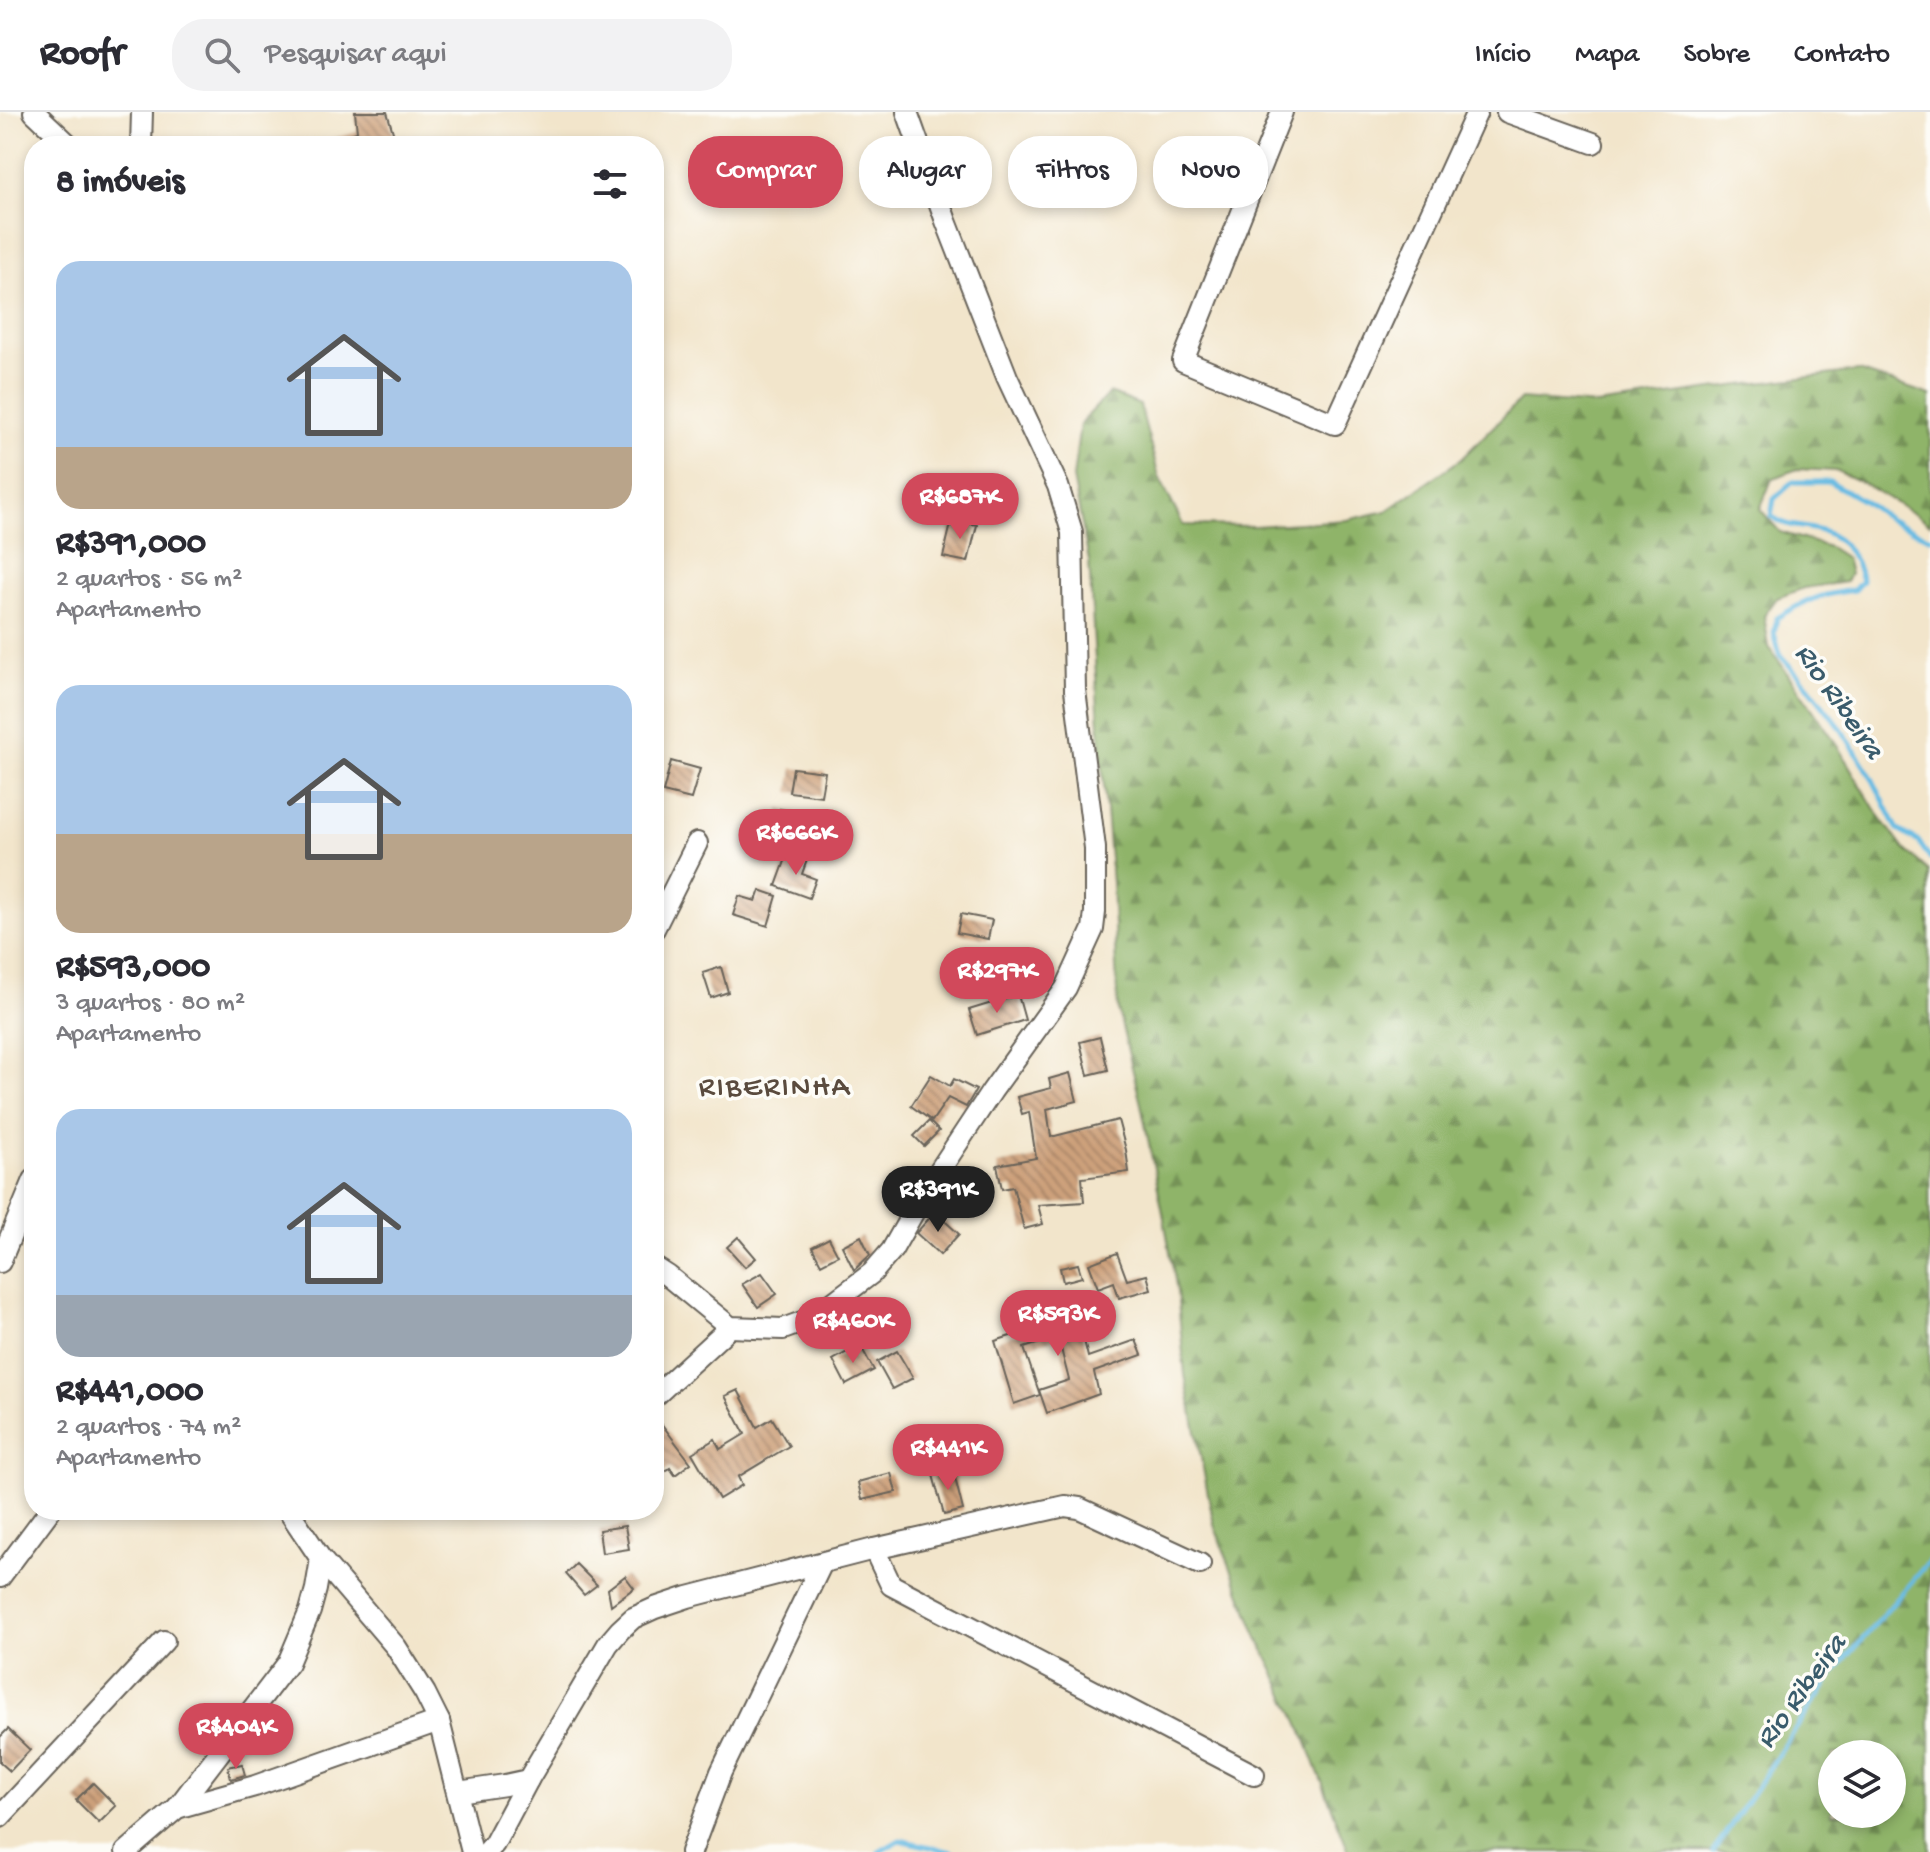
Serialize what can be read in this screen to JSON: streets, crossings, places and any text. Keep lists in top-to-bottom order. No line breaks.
{"districts":["RIBERINHA"],"water":["Rio Ribeira"],"page":{"header":"Roofr","search":"Pesquisar aqui","nav":["Início","Mapa","Sobre","Contato"],"chip":["Comprar","Alugar","Filtros","Novo"],"heading":"8 imóveis","list":[{"name":"R$391,000","note":"2 quartos · 56 m² · Apartamento"},{"name":"R$593,000","note":"3 quartos · 80 m² · Apartamento"},{"name":"R$441,000","note":"2 quartos · 74 m² · Apartamento"}],"price":["R$687K","R$666K","R$297K","R$391K","R$593K","R$460K","R$441K","R$404K"]}}
